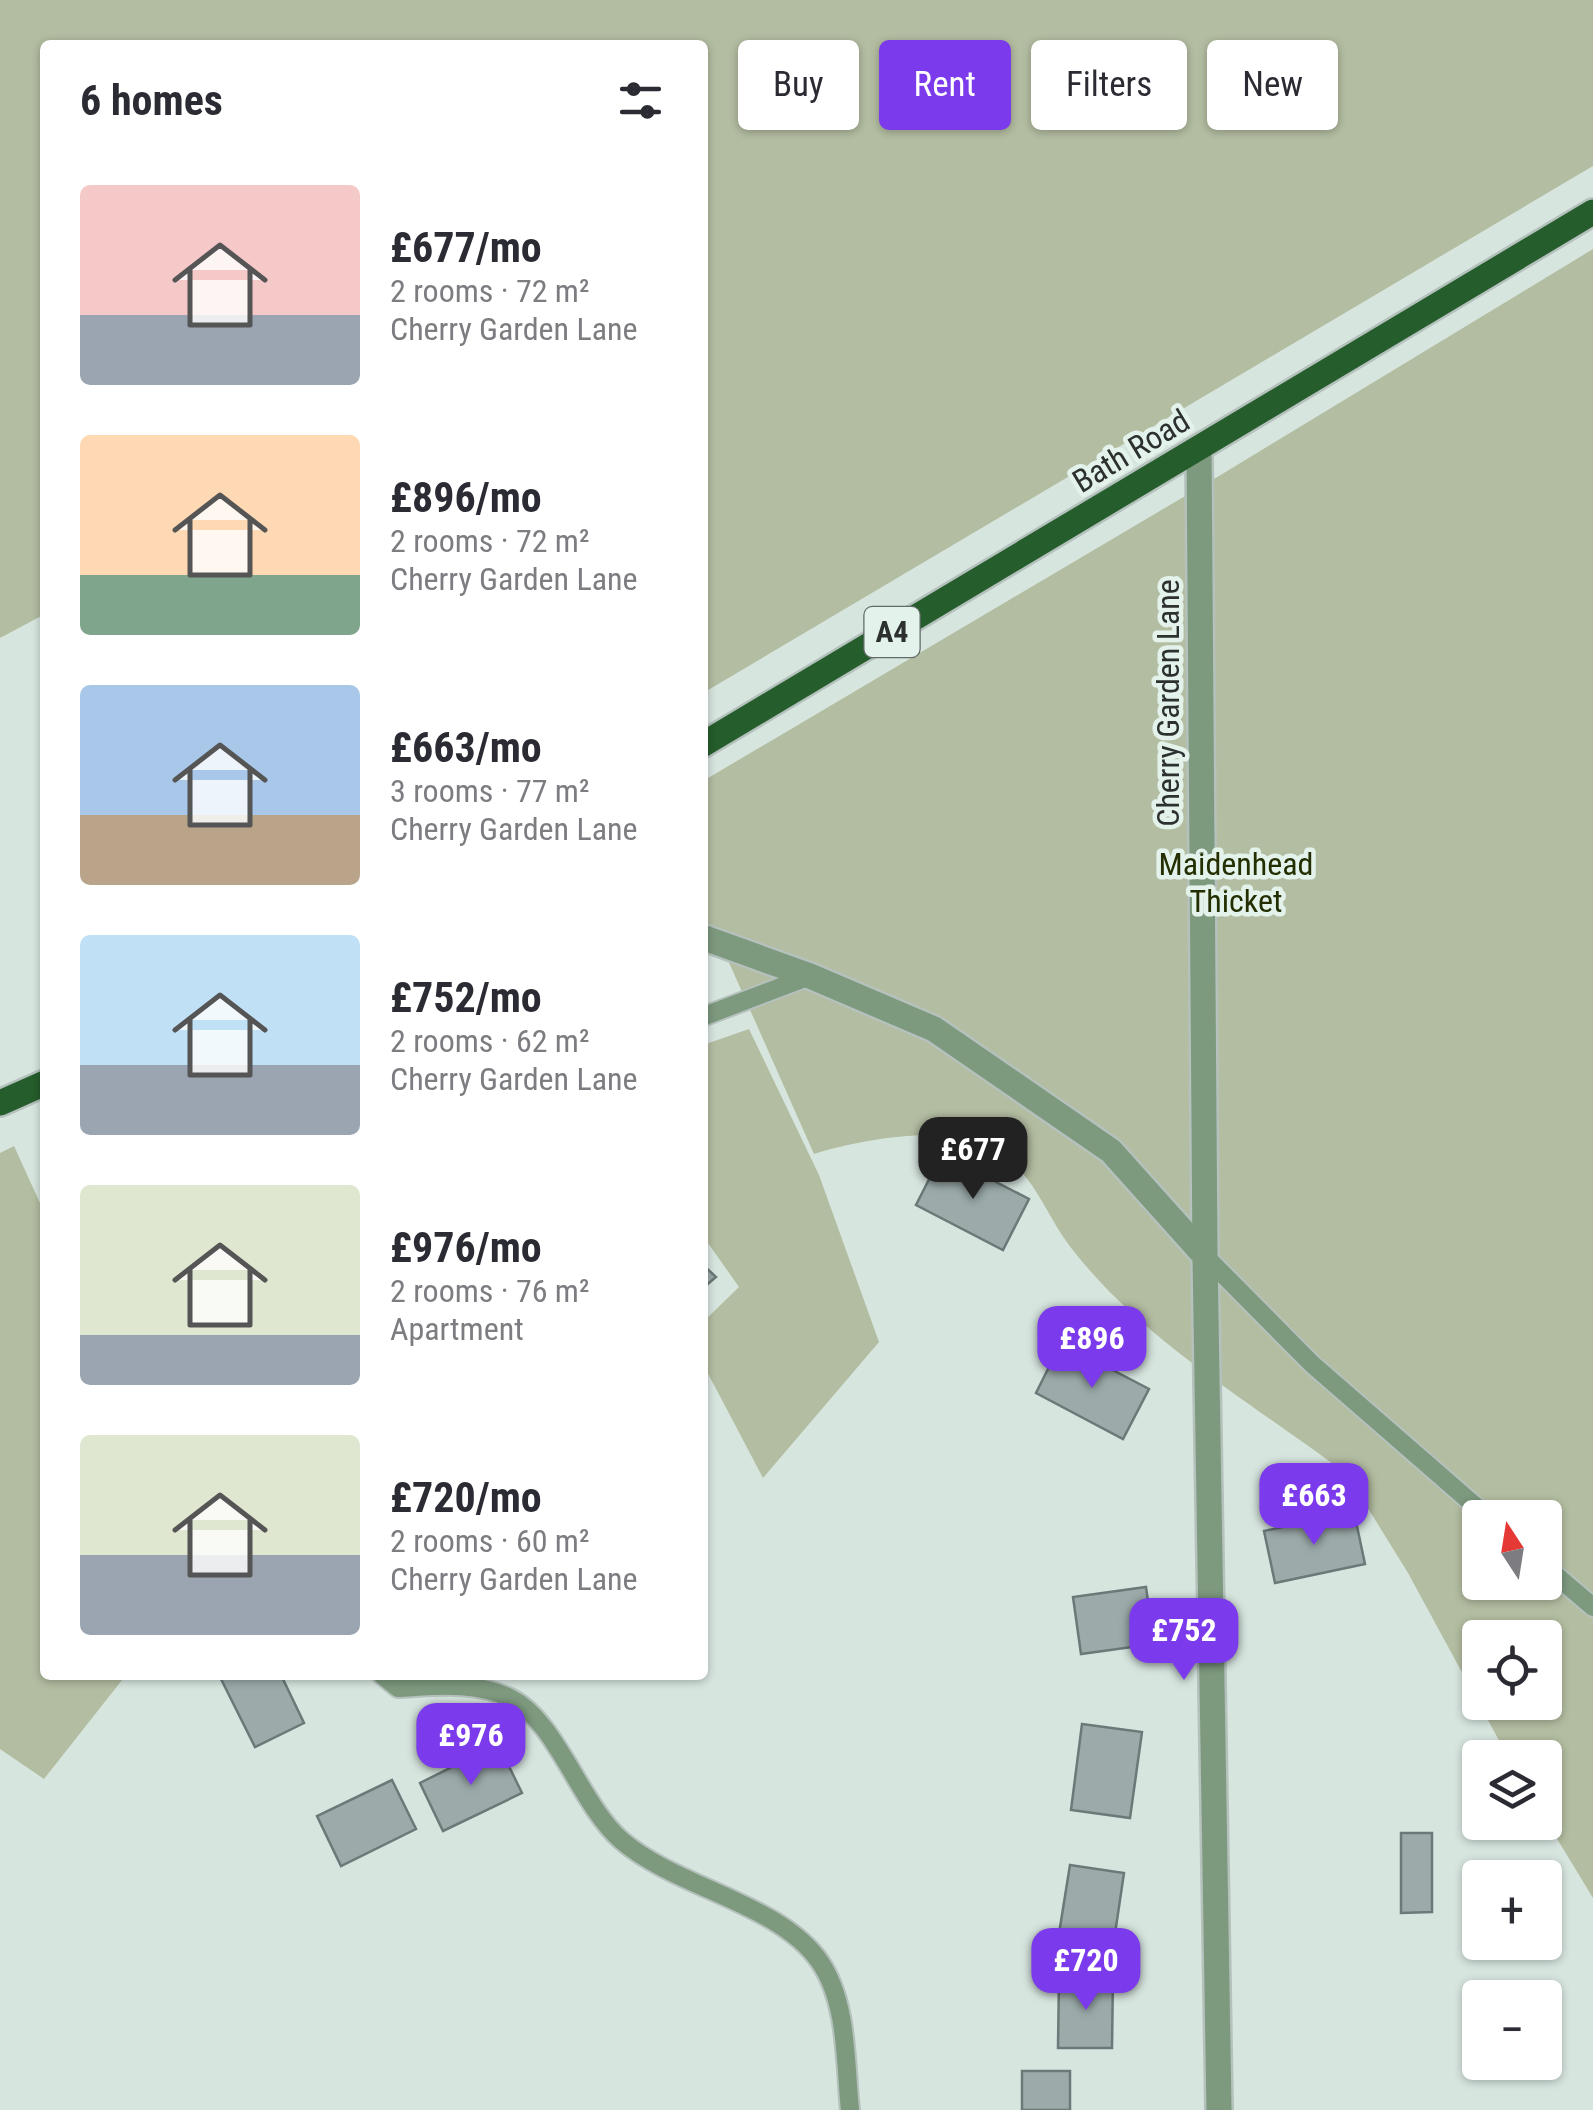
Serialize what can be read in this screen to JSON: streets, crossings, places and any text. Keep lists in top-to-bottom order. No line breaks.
{"streets":{"main road":["Bath Road","A4"],"street":["Cherry Garden Lane"]},"crossings":[["Bath Road","Cherry Garden Lane"]],"parks":["Maidenhead Thicket"],"north":"top","page":{"chip":["Buy","Rent","Filters","New"],"heading":"6 homes","list":[{"name":"£677/mo","note":"2 rooms · 72 m² · Cherry Garden Lane"},{"name":"£896/mo","note":"2 rooms · 72 m² · Cherry Garden Lane"},{"name":"£663/mo","note":"3 rooms · 77 m² · Cherry Garden Lane"},{"name":"£752/mo","note":"2 rooms · 62 m² · Cherry Garden Lane"},{"name":"£976/mo","note":"2 rooms · 76 m² · Apartment"},{"name":"£720/mo","note":"2 rooms · 60 m² · Cherry Garden Lane"}],"price":["£677","£896","£663","£752","£976","£720"],"map_buttons":["+","−"]}}
